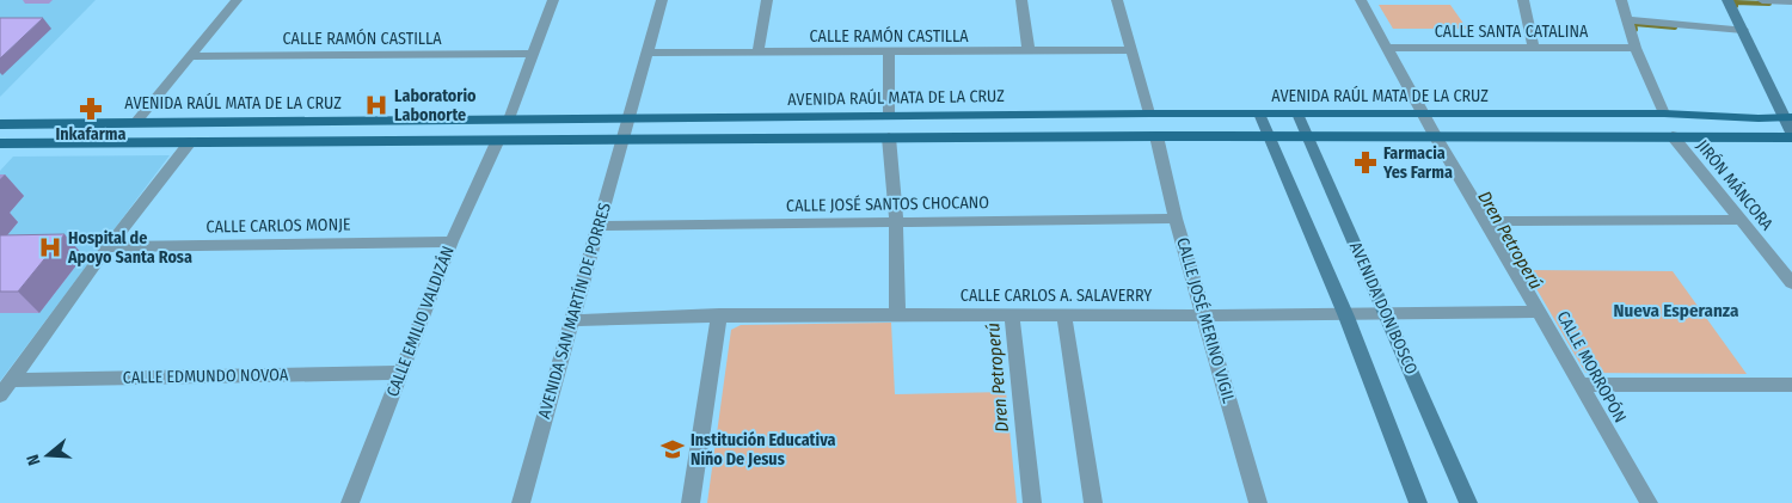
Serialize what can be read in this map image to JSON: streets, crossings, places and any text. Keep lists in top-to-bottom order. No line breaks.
{"streets":{"main road":["AVENIDA RAÚL MATA DE LA CRUZ"],"street":["CALLE SANTA CATALINA","CALLE RAMÓN CASTILLA","JIRÓN MÁNCORA","CALLE JOSÉ SANTOS CHOCANO","CALLE CARLOS MONJE","CALLE CARLOS A. SALAVERRY","AVENIDA DON BOSCO","AVENIDA SAN MARTÍN DE PORRES","CALLE JOSÉ MERINO VIGIL","CALLE EMILIO VALDIZÁN","CALLE MORROPÓN","CALLE EDMUNDO NOVOA"]},"crossings":[["CALLE SANTA CATALINA","CALLE MORROPÓN"],["CALLE RAMÓN CASTILLA","AVENIDA SAN MARTÍN DE PORRES"],["AVENIDA RAÚL MATA DE LA CRUZ","AVENIDA DON BOSCO"],["AVENIDA RAÚL MATA DE LA CRUZ","AVENIDA SAN MARTÍN DE PORRES"],["AVENIDA RAÚL MATA DE LA CRUZ","CALLE MORROPÓN"],["CALLE JOSÉ SANTOS CHOCANO","AVENIDA SAN MARTÍN DE PORRES"],["CALLE JOSÉ SANTOS CHOCANO","CALLE JOSÉ MERINO VIGIL"],["CALLE CARLOS MONJE","CALLE EMILIO VALDIZÁN"],["CALLE CARLOS A. SALAVERRY","AVENIDA DON BOSCO"],["CALLE CARLOS A. SALAVERRY","AVENIDA SAN MARTÍN DE PORRES"],["CALLE CARLOS A. SALAVERRY","CALLE JOSÉ MERINO VIGIL"],["CALLE CARLOS A. SALAVERRY","CALLE MORROPÓN"],["CALLE EMILIO VALDIZÁN","CALLE EDMUNDO NOVOA"]],"districts":["Nueva Esperanza"],"water":["Dren Petroperú"],"places":{"hospital":["Laboratorio Labonorte","Hospital de Apoyo Santa Rosa"],"pharmacy":["Inkafarma","Farmacia Yes Farma"],"school or university":["Institución Educativa Niño De Jesus"]},"north":"left"}
